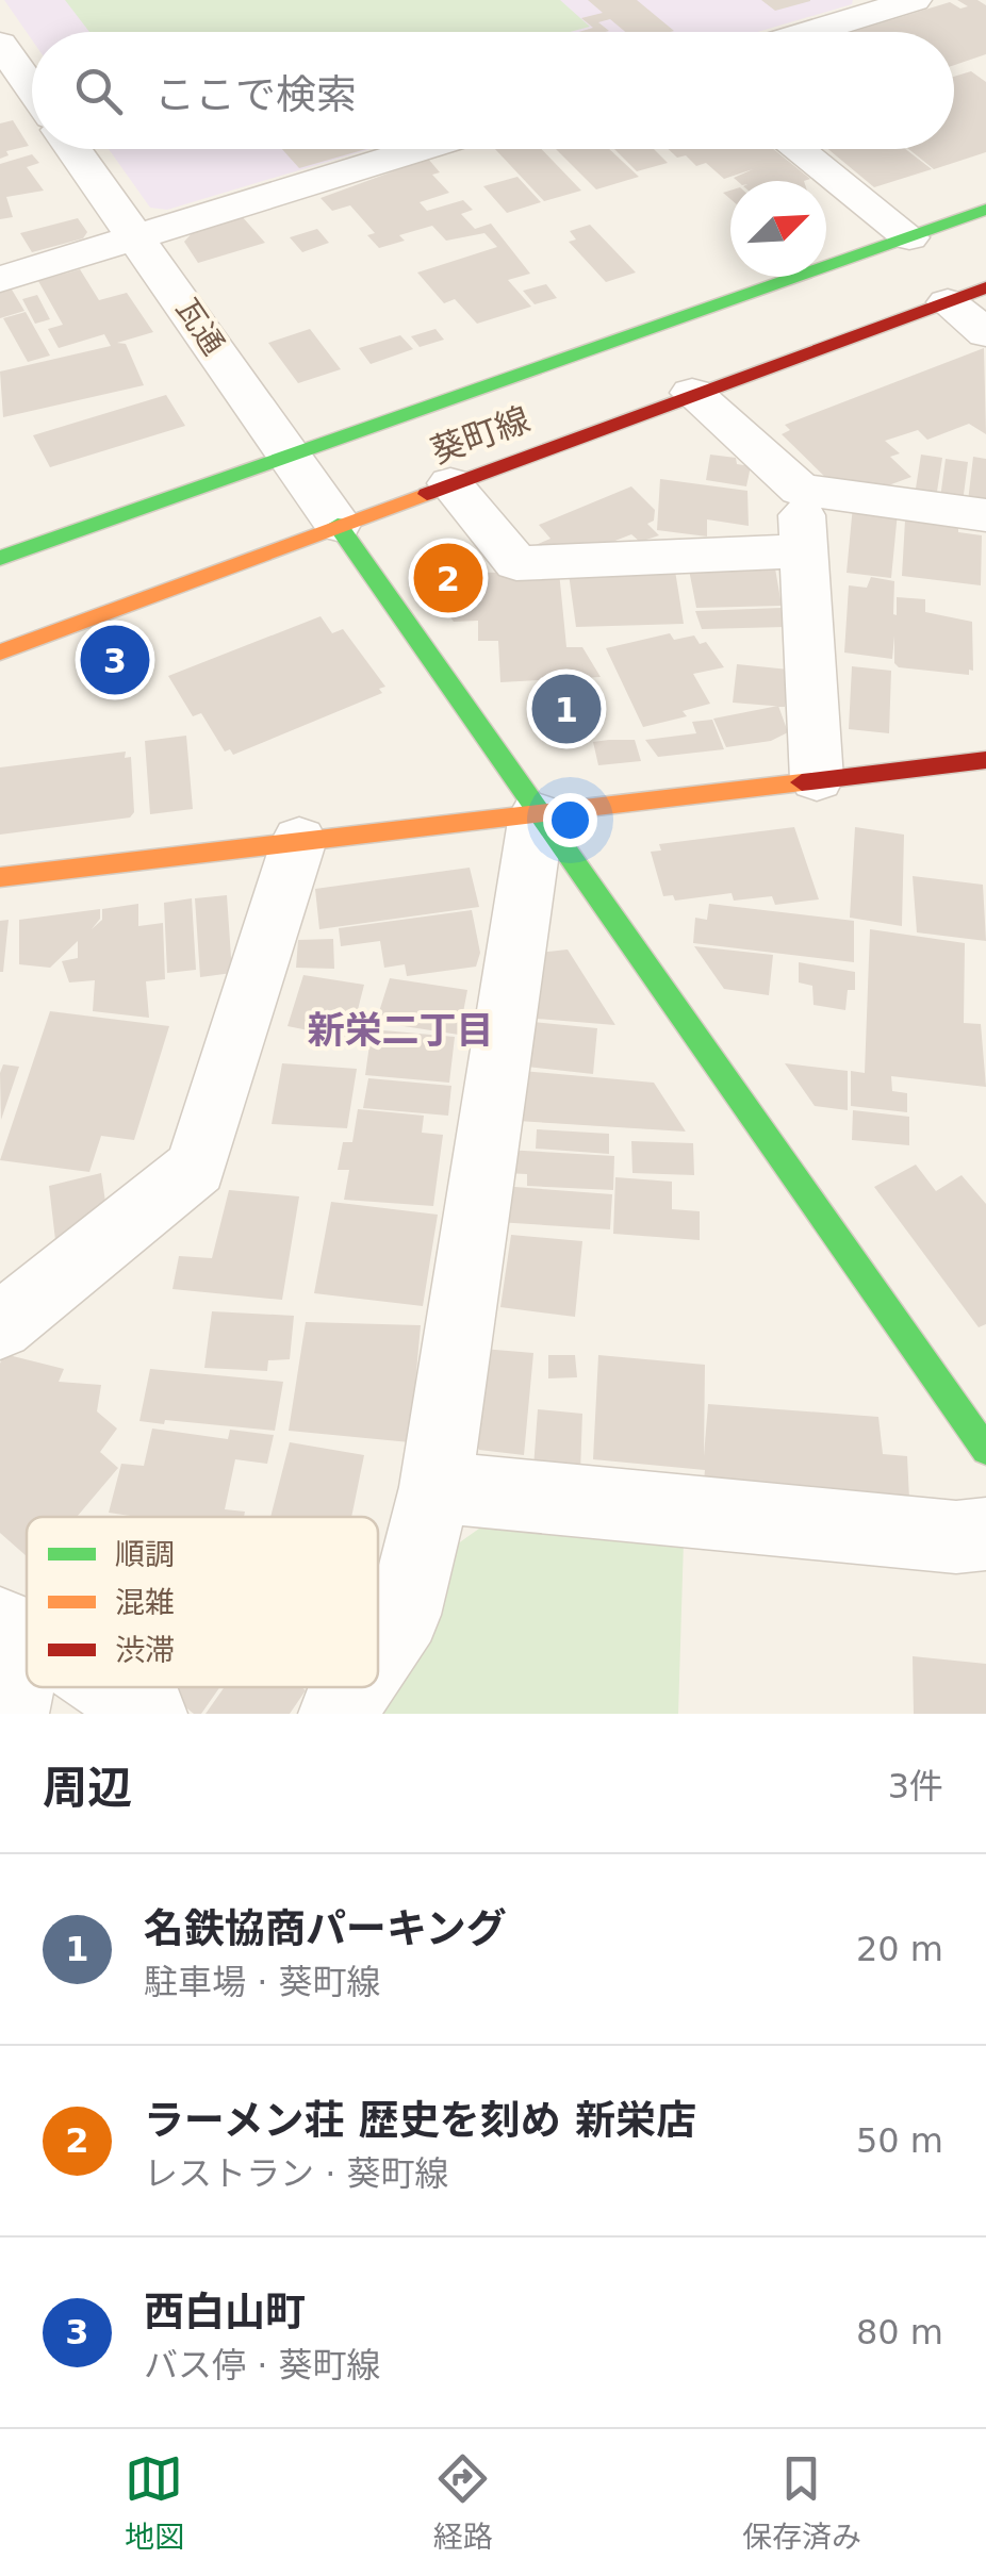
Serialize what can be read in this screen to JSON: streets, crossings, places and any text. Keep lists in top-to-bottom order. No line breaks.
{"streets":{"street":["瓦通","葵町線"]},"crossings":[["瓦通","葵町線"]],"districts":["新栄二丁目"],"legend":["順調","混雑","渋滞"],"north":"top right","page":{"search":"ここで検索","pins":["2","3","1"],"heading":["周辺","3件"],"list":[{"mark":"1","name":"名鉄協商パーキング","note":"駐車場 · 葵町線","value":"20 m"},{"mark":"2","name":"ラーメン荘 歴史を刻め 新栄店","note":"レストラン · 葵町線","value":"50 m"},{"mark":"3","name":"西白山町","note":"バス停 · 葵町線","value":"80 m"}],"nav":["地図","経路","保存済み"]}}
